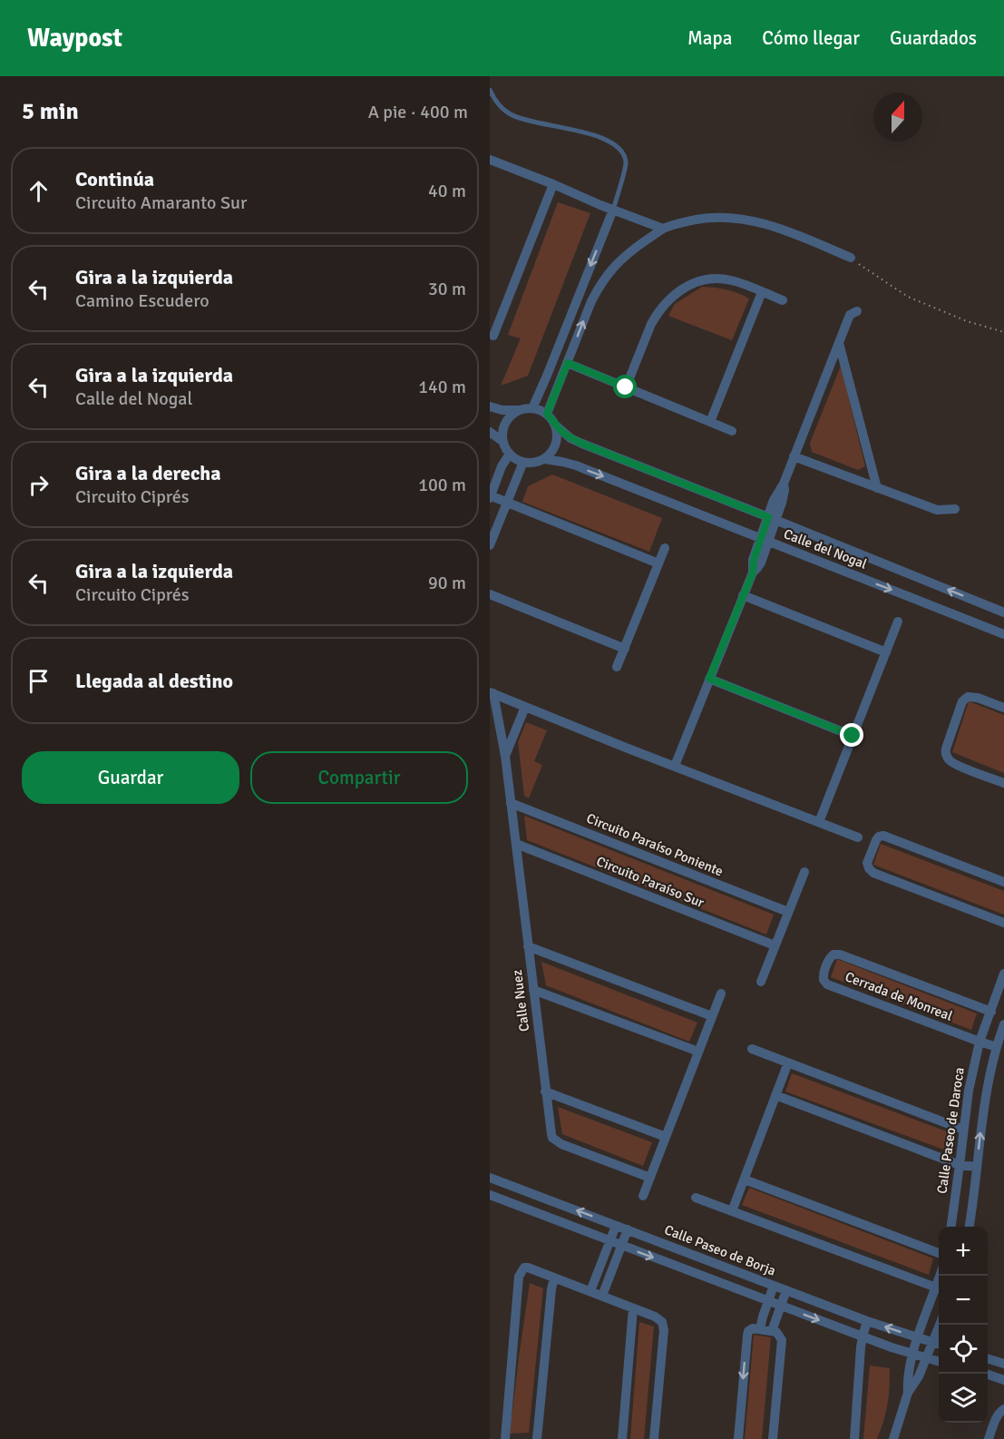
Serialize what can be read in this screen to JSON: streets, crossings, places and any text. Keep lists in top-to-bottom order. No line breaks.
{"streets":{"street":["Calle del Nogal","Circuito Paraíso Poniente","Circuito Paraíso Sur","Cerrada de Monreal","Calle Nuez","Calle Paseo de Daroca","Calle Paseo de Borja"]},"crossings":[["Circuito Paraíso Poniente","Calle Nuez"],["Circuito Paraíso Sur","Calle Nuez"],["Cerrada de Monreal","Calle Paseo de Daroca"]],"north":"top","page":{"header":"Waypost","nav":["Mapa","Cómo llegar","Guardados"],"heading":["5 min","A pie · 400 m"],"list":[["Continúa","Circuito Amaranto Sur","40 m"],["Gira a la izquierda","Camino Escudero","30 m"],["Gira a la izquierda","Calle del Nogal","140 m"],["Gira a la derecha","Circuito Ciprés","100 m"],["Gira a la izquierda","Circuito Ciprés","90 m"],"Llegada al destino"],"buttons":["Guardar","Compartir"],"map_buttons":["+","−"]}}
